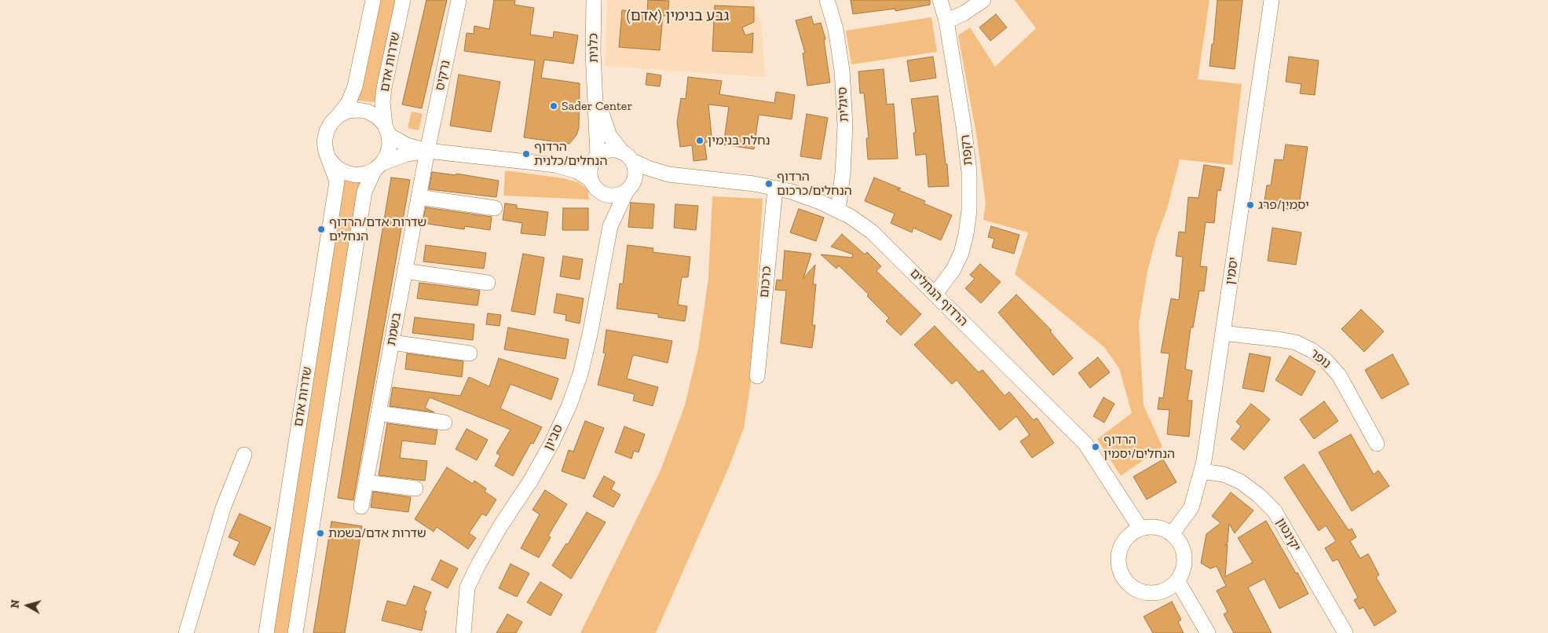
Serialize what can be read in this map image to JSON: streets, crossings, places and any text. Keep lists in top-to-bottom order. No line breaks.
{"streets":{"street":["כלנית","שדרות אדם","נרקיס","סיגלית","רקפת","יסמין","כרכום","הרדוף הנחלים","בשמת","נופר","סביון","יקינטון"]},"crossings":[["כלנית","הרדוף הנחלים"],["כלנית","סביון"],["נרקיס","בשמת"],["סיגלית","הרדוף הנחלים"],["רקפת","הרדוף הנחלים"],["יסמין","הרדוף הנחלים"],["יסמין","נופר"],["יסמין","יקינטון"],["כרכום","הרדוף הנחלים"],["הרדוף הנחלים","סביון"]],"districts":["גבע בנימין (אדם)"],"places":["Sader Center","נחלת בנימין","הרדוף הנחלים/כלנית","הרדוף הנחלים/כרכום","יסמין/פרג","שדרות אדם/הרדוף הנחלים","הרדוף הנחלים/יסמין","שדרות אדם/בשמת"],"north":"left"}
